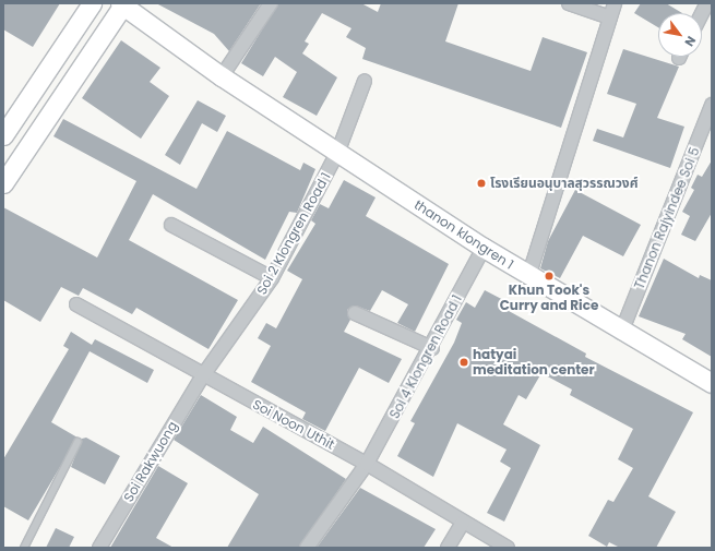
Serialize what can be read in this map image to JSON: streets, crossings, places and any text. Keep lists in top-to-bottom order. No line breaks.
{"streets":{"street":["Thanon Rajyindee Soi 5","Soi 2 Klongren Road 1","thanon klongren 1","Soi 4 Klongren Road 1","Soi Noon Uthit","Soi Rakwuong"]},"crossings":[["Thanon Rajyindee Soi 5","thanon klongren 1"],["Soi 2 Klongren Road 1","thanon klongren 1"],["Soi 2 Klongren Road 1","Soi Noon Uthit"],["Soi 2 Klongren Road 1","Soi Rakwuong"],["thanon klongren 1","Soi 4 Klongren Road 1"],["Soi 4 Klongren Road 1","Soi Noon Uthit"],["Soi Noon Uthit","Soi Rakwuong"]],"places":["โรงเรียนอนุบาลสุวรรณวงศ์","Khun Took's Curry and Rice","hatyai meditation center"],"north":"bottom right"}
